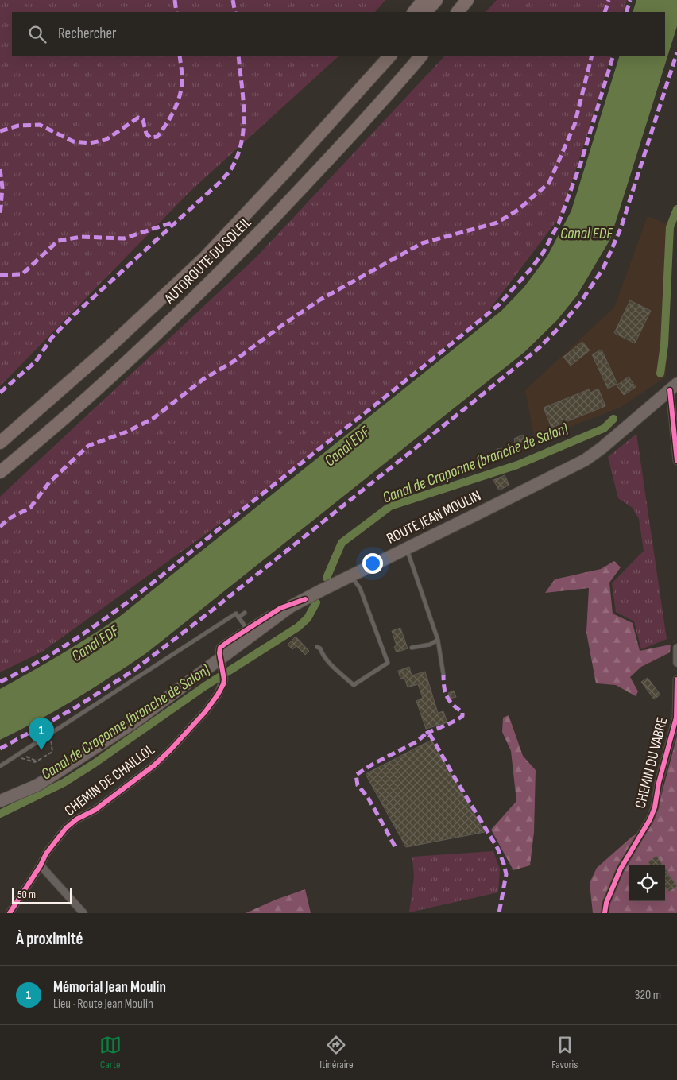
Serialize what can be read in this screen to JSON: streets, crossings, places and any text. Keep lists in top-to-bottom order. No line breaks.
{"streets":{"highway":["AUTOROUTE DU SOLEIL"],"main road":["ROUTE JEAN MOULIN"],"street":["CHEMIN DU VABRE","CHEMIN DE CHAILLOL"]},"crossings":[["ROUTE JEAN MOULIN","CHEMIN DE CHAILLOL"]],"water":["Canal EDF","Canal de Craponne (branche de Salon)"],"scale_bar":"50 m","page":{"search":"Rechercher","pins":"1","scale":"50 m","heading":"À proximité","list":[{"mark":"1","name":"Mémorial Jean Moulin","note":"Lieu · Route Jean Moulin","value":"320 m"}],"nav":["Carte","Itinéraire","Favoris"]}}
